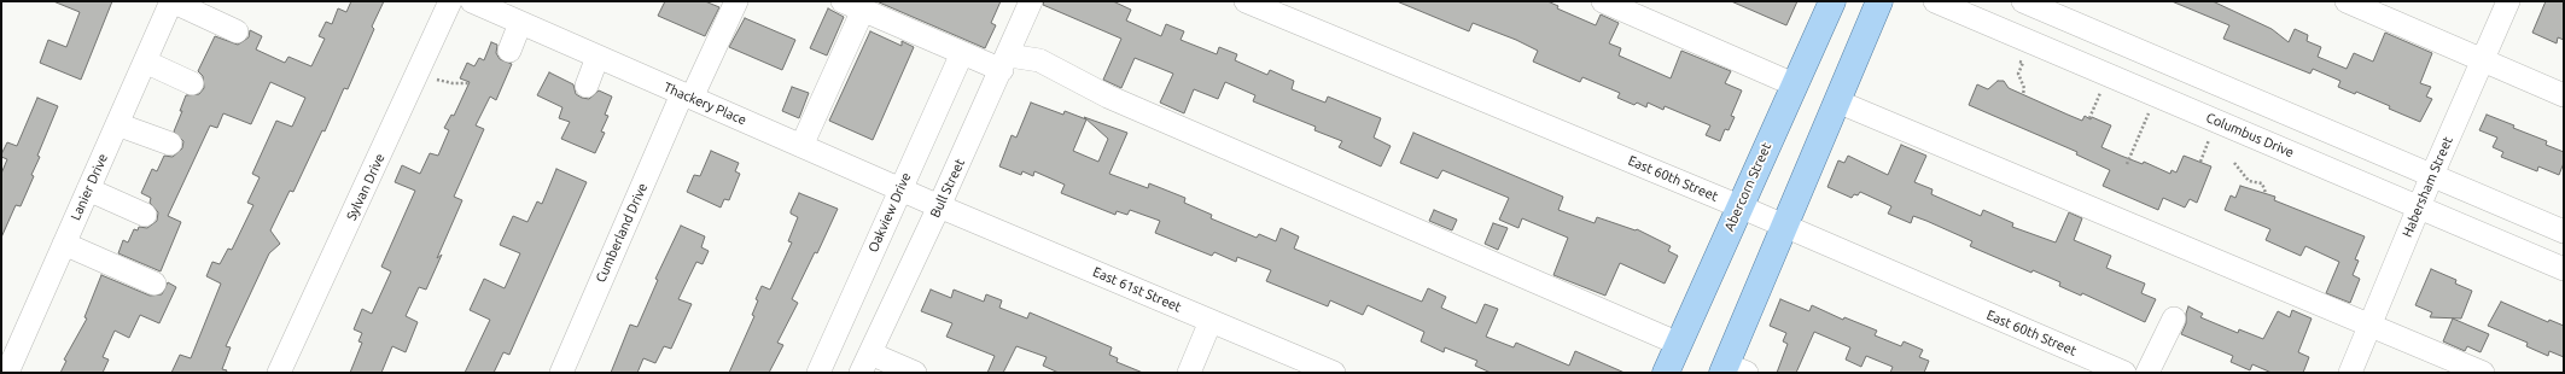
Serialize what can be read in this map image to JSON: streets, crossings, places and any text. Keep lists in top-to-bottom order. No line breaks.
{"streets":{"main road":["Abercorn Street"],"street":["Thackery Place","Columbus Drive","East 60th Street","Lanier Drive","Sylvan Drive","Habersham Street","Bull Street","Oakview Drive","Cumberland Drive","East 61st Street"]},"crossings":[["Thackery Place","Bull Street"],["Thackery Place","Oakview Drive"],["Thackery Place","Cumberland Drive"],["Thackery Place","East 61st Street"],["Columbus Drive","Habersham Street"],["East 60th Street","Abercorn Street"],["Bull Street","East 61st Street"]]}
